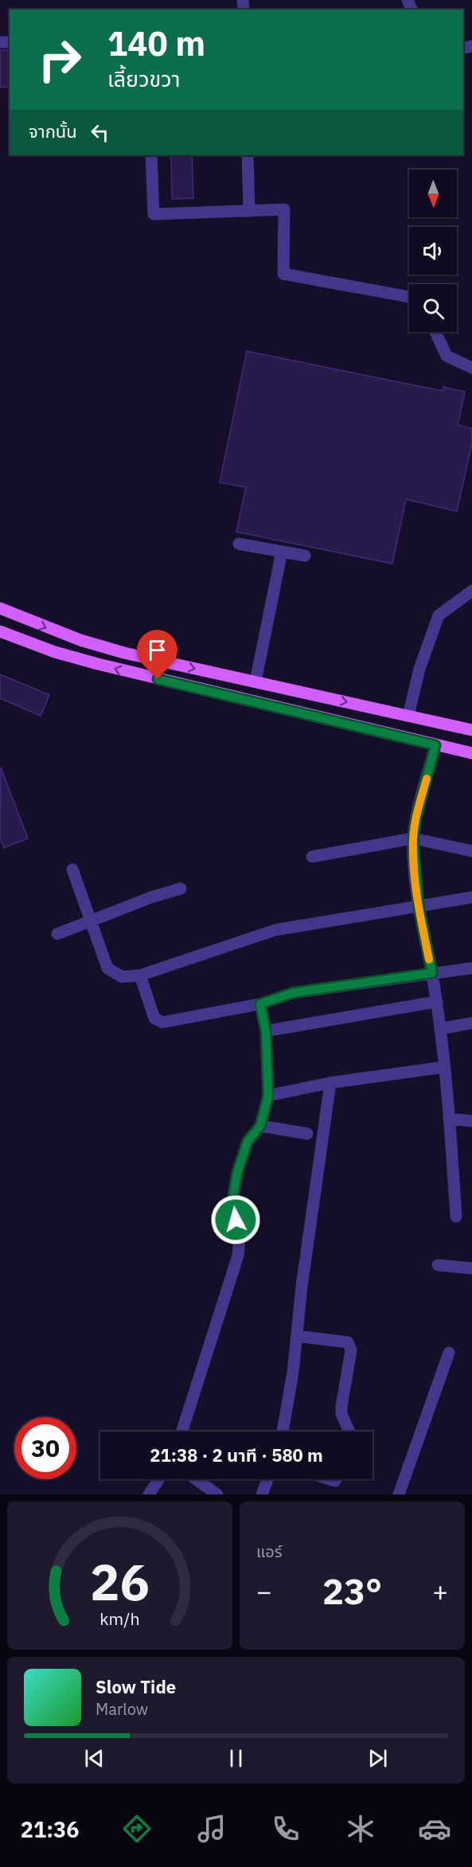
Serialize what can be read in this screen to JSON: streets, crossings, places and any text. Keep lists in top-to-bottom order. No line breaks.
{"north":"bottom","page":{"turn":["140 m","เลี้ยวขวา"],"then":"จากนั้น","limit":"30","trip":"21:38 · 2 นาที · 580 m","tile":"แอร์","heat":["−","23°","+"],"song":["Slow Tide","Marlow"],"tabs":"21:36","gauge":["26","km/h"]}}
